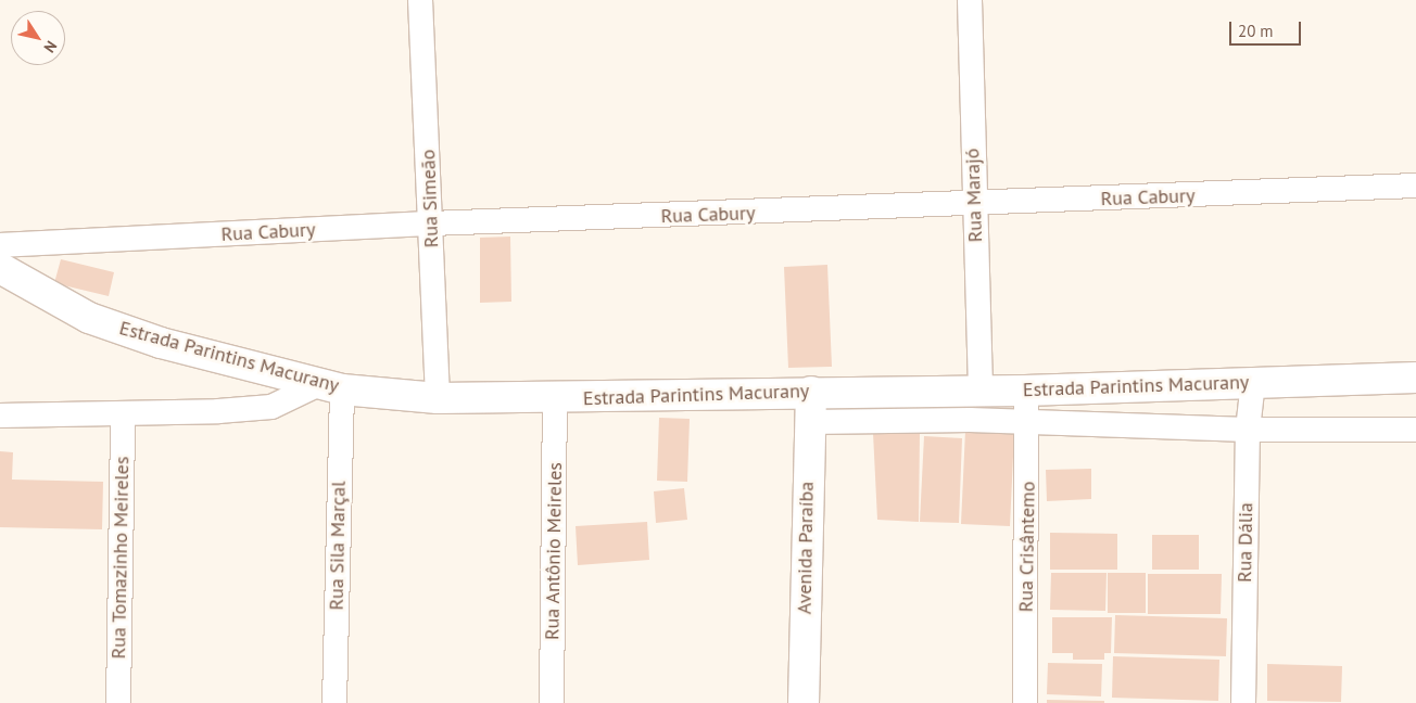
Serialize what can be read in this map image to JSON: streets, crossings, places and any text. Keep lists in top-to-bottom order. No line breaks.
{"streets":{"street":["Rua Marajó","Rua Cabury","Rua Simeão","Estrada Parintins Macurany","Rua Dália","Rua Sila Marçal","Rua Crisântemo","Avenida Paraíba","Rua Antônio Meireles","Rua Tomazinho Meireles"]},"crossings":[["Rua Marajó","Rua Cabury"],["Rua Marajó","Estrada Parintins Macurany"],["Rua Cabury","Rua Simeão"],["Rua Simeão","Estrada Parintins Macurany"],["Estrada Parintins Macurany","Rua Dália"],["Estrada Parintins Macurany","Rua Sila Marçal"],["Estrada Parintins Macurany","Rua Crisântemo"],["Estrada Parintins Macurany","Avenida Paraíba"],["Estrada Parintins Macurany","Rua Antônio Meireles"]],"scale_bar":"20 m","north":"bottom right"}
